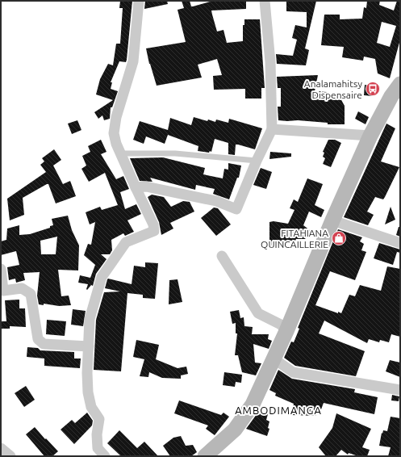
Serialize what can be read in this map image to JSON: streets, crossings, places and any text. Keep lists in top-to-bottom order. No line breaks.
{"districts":["AMBODIMANGA"],"places":{"bus stop":["Analamahitsy Dispensaire"],"shop":["FITAHIANA QUINCAILLERIE"]}}
